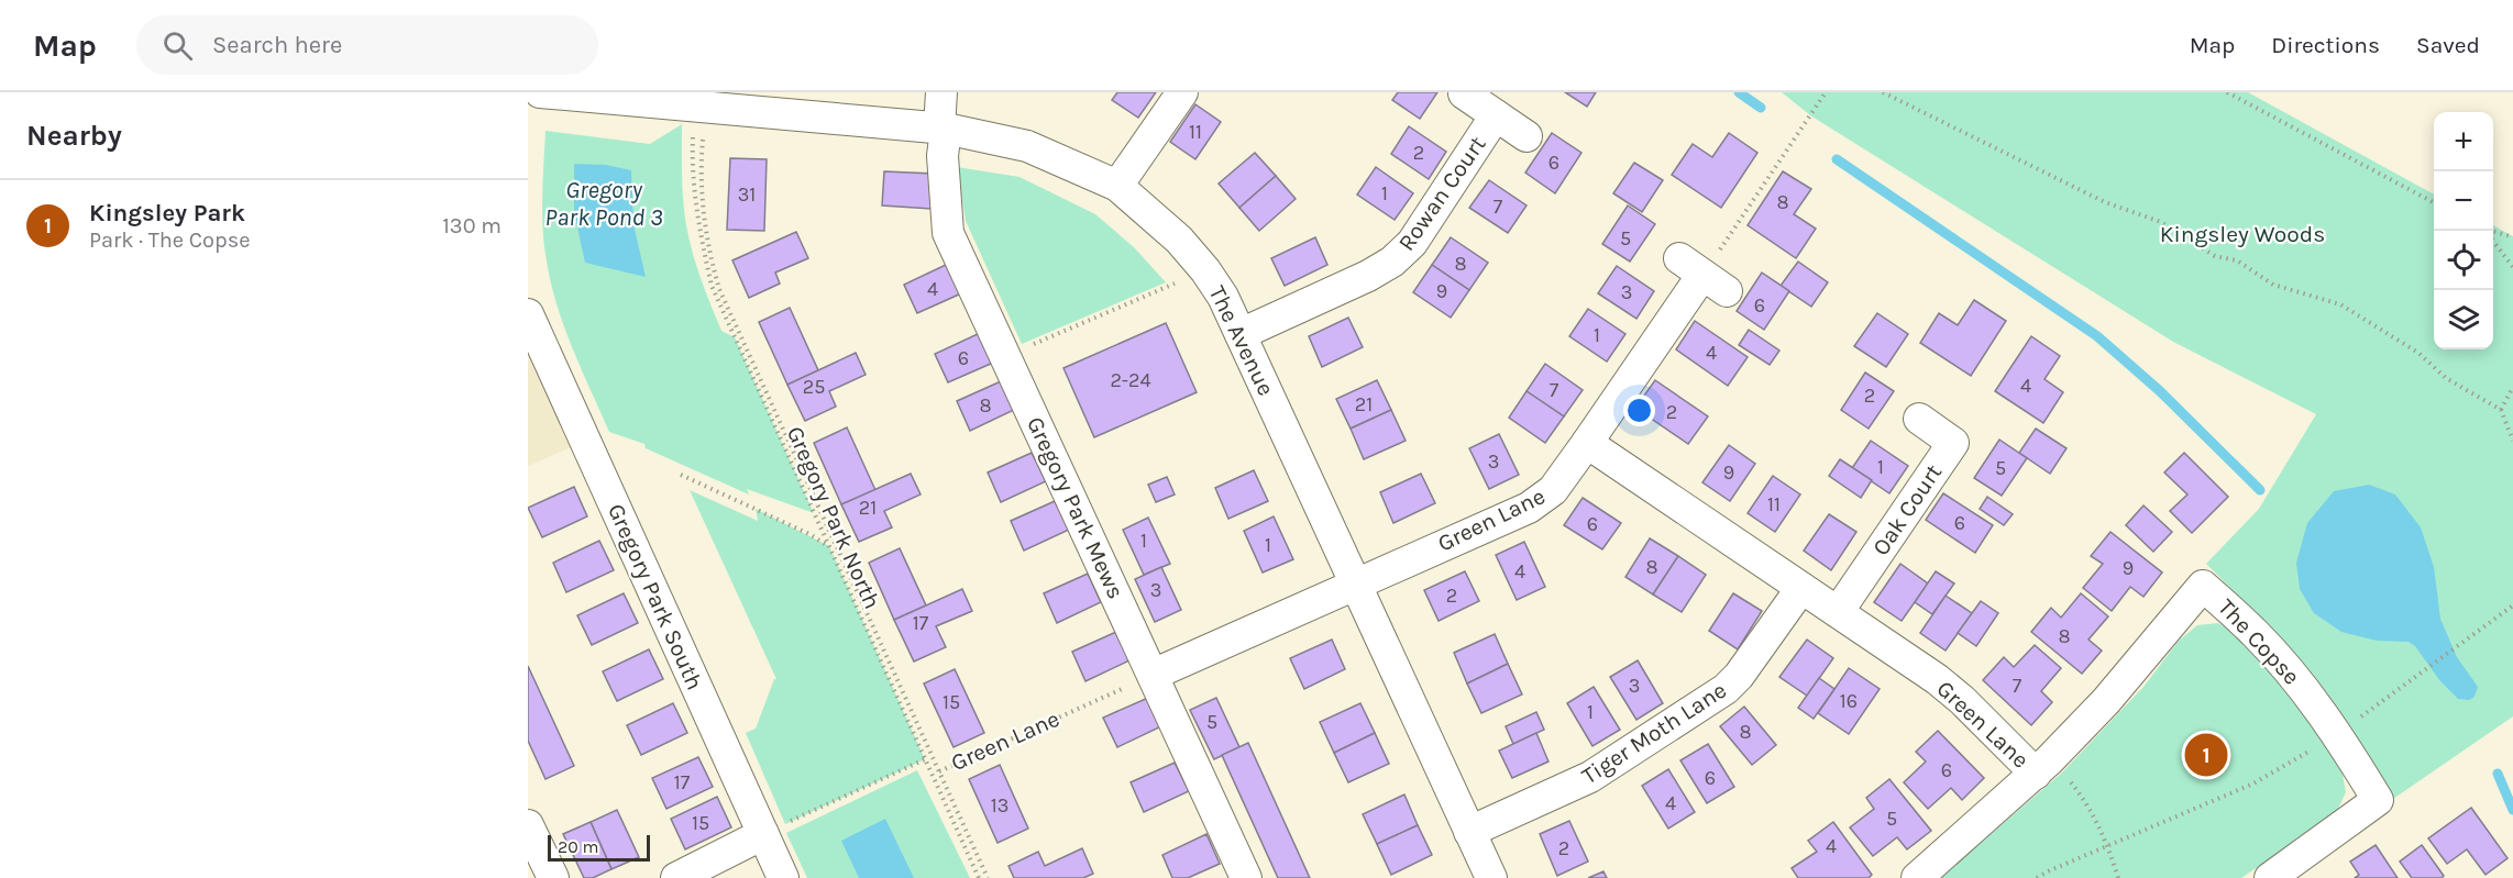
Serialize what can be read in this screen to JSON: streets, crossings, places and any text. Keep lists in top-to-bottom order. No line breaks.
{"streets":{"street":["Rowan Court","The Avenue","Gregory Park Mews","Oak Court","Green Lane","Gregory Park South","The Copse","Tiger Moth Lane"],"path":["Gregory Park North"]},"crossings":[["Rowan Court","The Avenue"],["The Avenue","Gregory Park Mews"],["The Avenue","Green Lane"],["The Avenue","Tiger Moth Lane"],["Gregory Park Mews","Green Lane"],["Oak Court","Green Lane"],["Green Lane","The Copse"],["Green Lane","Tiger Moth Lane"]],"water":["Gregory Park Pond 3"],"parks":["Kingsley Woods"],"house_numbers":["11","2","6","1","31","8","7","5","8","4","9","3","6","1","4","6","2-24","4","25","7","2","21","8","2","3","1","5","9","11","21","6","6","1","1","8","9","4","3","2","17","8","3","7","16","15","1","5","8","6","6","17","4","13","5","15","4","2"],"scale_bar":"20 m","page":{"header":"Map","search":"Search here","nav":["Map","Directions","Saved"],"heading":"Nearby","map_buttons":["+","−"],"list":[{"mark":"1","name":"Kingsley Park","note":"Park · The Copse","value":"130 m"}],"pins":"1","scale":"20 m"}}
